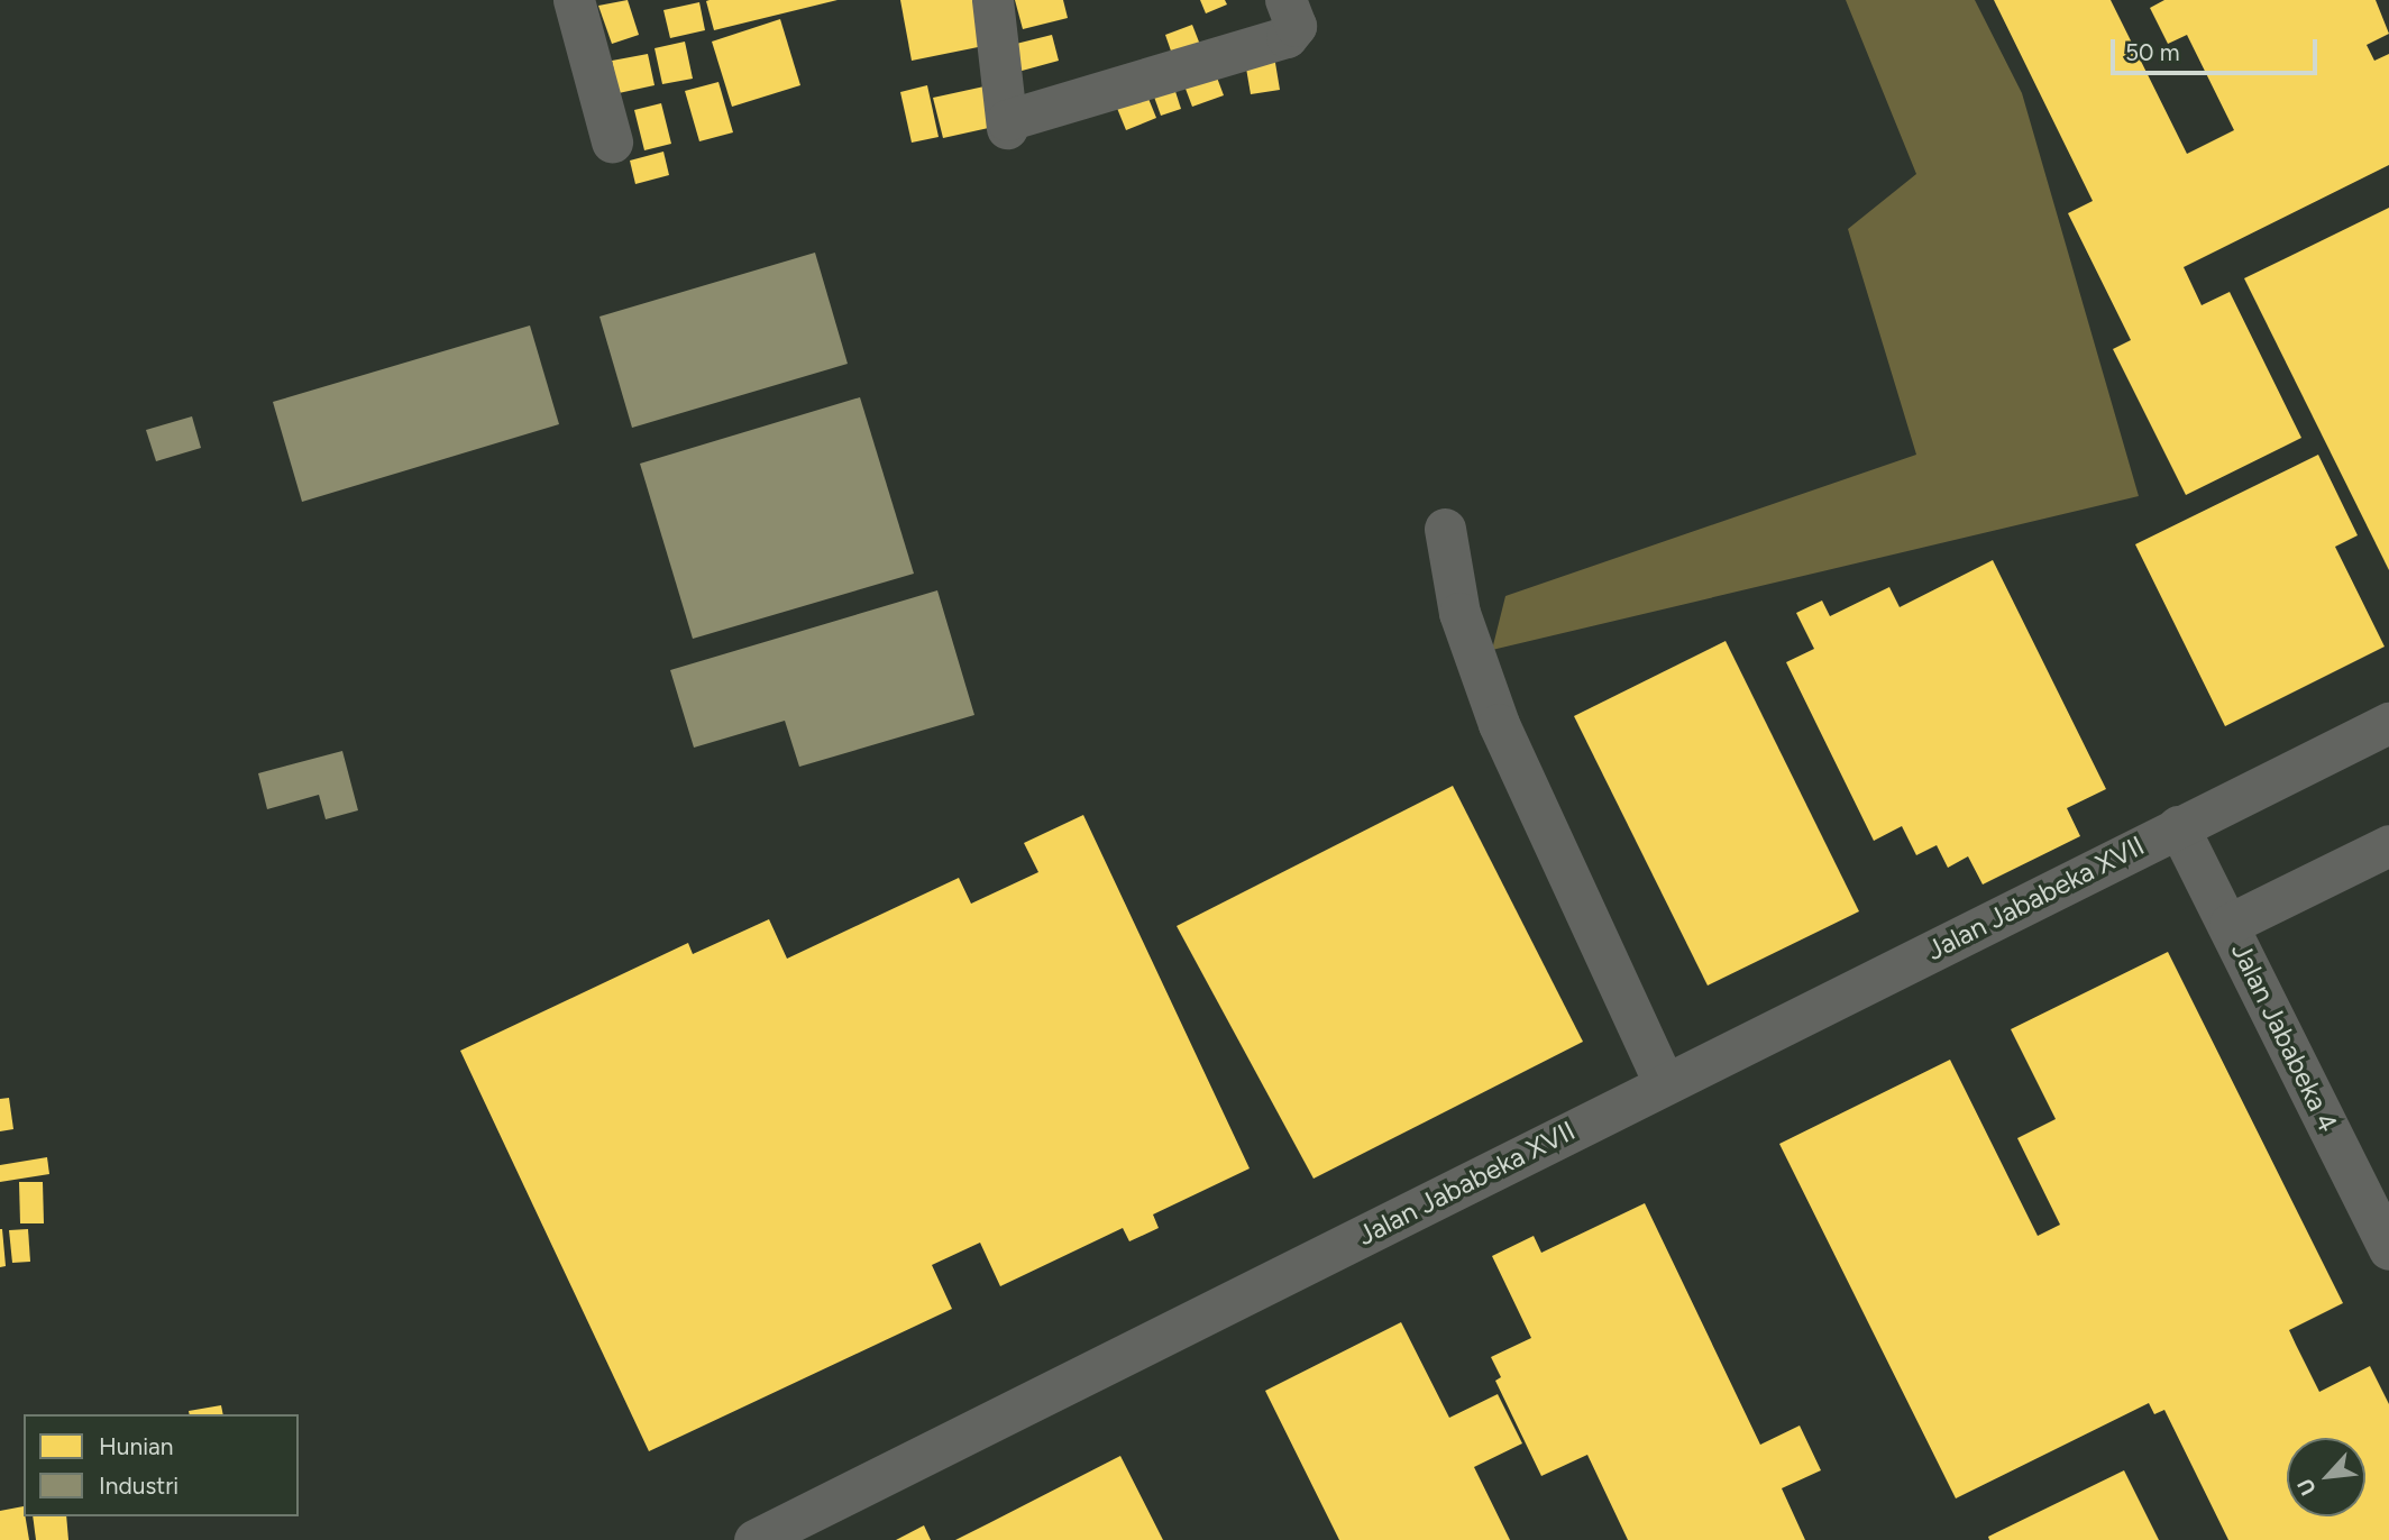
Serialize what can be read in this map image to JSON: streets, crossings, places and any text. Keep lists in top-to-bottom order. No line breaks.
{"streets":{"street":["Jalan Jababeka XVII","Jalan Jababeka 4"]},"crossings":[["Jalan Jababeka XVII","Jalan Jababeka 4"]],"legend":["Hunian","Industri"],"scale_bar":"50 m","north":"bottom left"}
